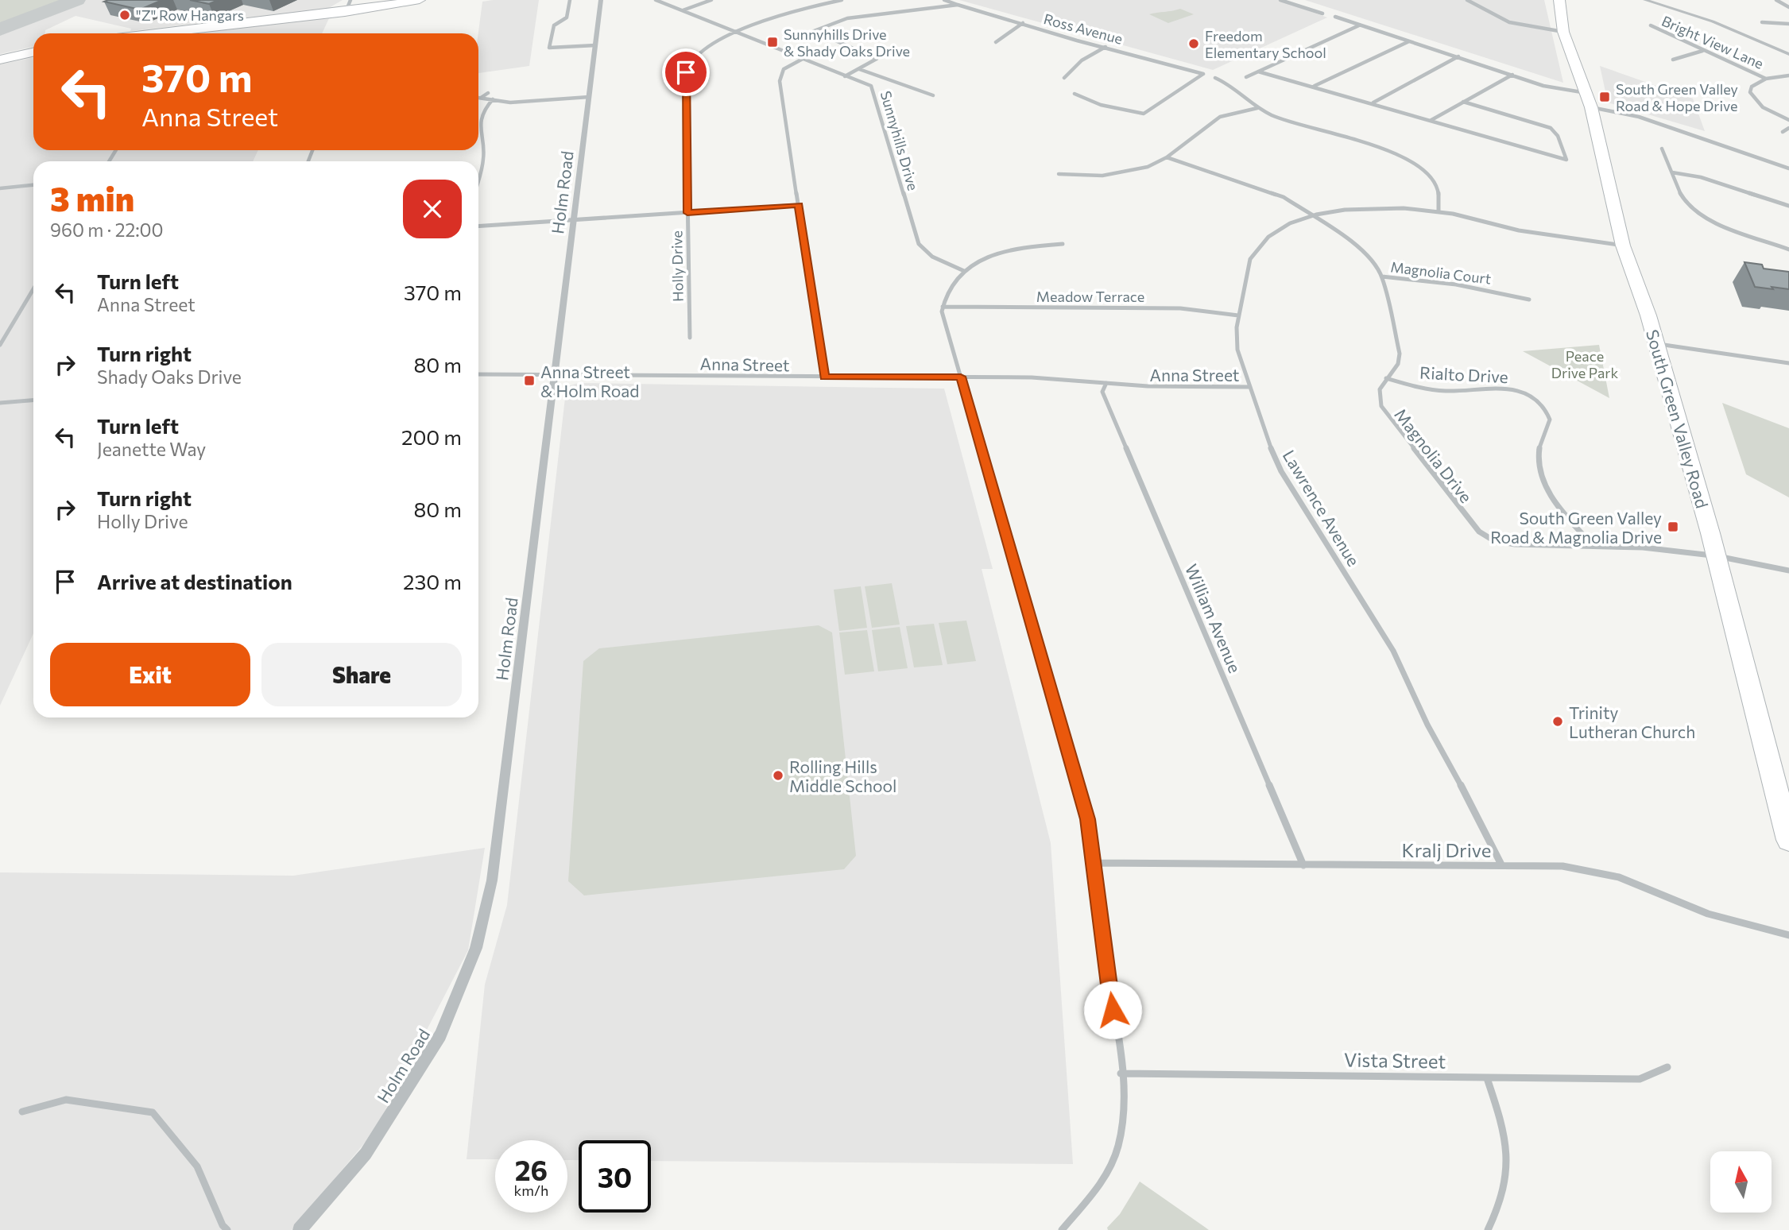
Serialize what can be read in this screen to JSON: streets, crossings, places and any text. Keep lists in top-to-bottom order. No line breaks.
{"streets":{"main road":["South Green Valley Road"],"street":["Ross Avenue","Bright View Lane","Sunnyhills Drive","Holm Road","Holly Drive","Magnolia Court","Meadow Terrace","Anna Street","Rialto Drive","Magnolia Drive","Lawrence Avenue","William Avenue","Kralj Drive","Vista Street"]},"crossings":[["Sunnyhills Drive","Holly Drive"],["Holm Road","Anna Street"],["Magnolia Court","Magnolia Drive"],["Meadow Terrace","Lawrence Avenue"],["Anna Street","Lawrence Avenue"],["Anna Street","William Avenue"],["Rialto Drive","Magnolia Drive"],["South Green Valley Road","Magnolia Drive"],["South Green Valley Road","Lawrence Avenue"],["Magnolia Drive","Lawrence Avenue"],["Lawrence Avenue","Kralj Drive"],["William Avenue","Kralj Drive"]],"parks":["Peace Drive Park"],"places":{"other":["\"Z\" Row Hangars","Freedom Elementary School","Trinity Lutheran Church","Rolling Hills Middle School"],"transit":["Sunnyhills Drive & Shady Oaks Drive","South Green Valley Road & Hope Drive","Anna Street & Holm Road","South Green Valley Road & Magnolia Drive"]},"north":"top","page":{"turn":["370 m","Anna Street"],"heading":["3 min","960 m · 22:00"],"list":[{"name":"Turn left","note":"Anna Street","value":"370 m"},{"name":"Turn right","note":"Shady Oaks Drive","value":"80 m"},{"name":"Turn left","note":"Jeanette Way","value":"200 m"},{"name":"Turn right","note":"Holly Drive","value":"80 m"},{"name":"Arrive at destination","value":"230 m"}],"buttons":["Exit","Share"],"speed":"26 km/h","limit":"30"}}
